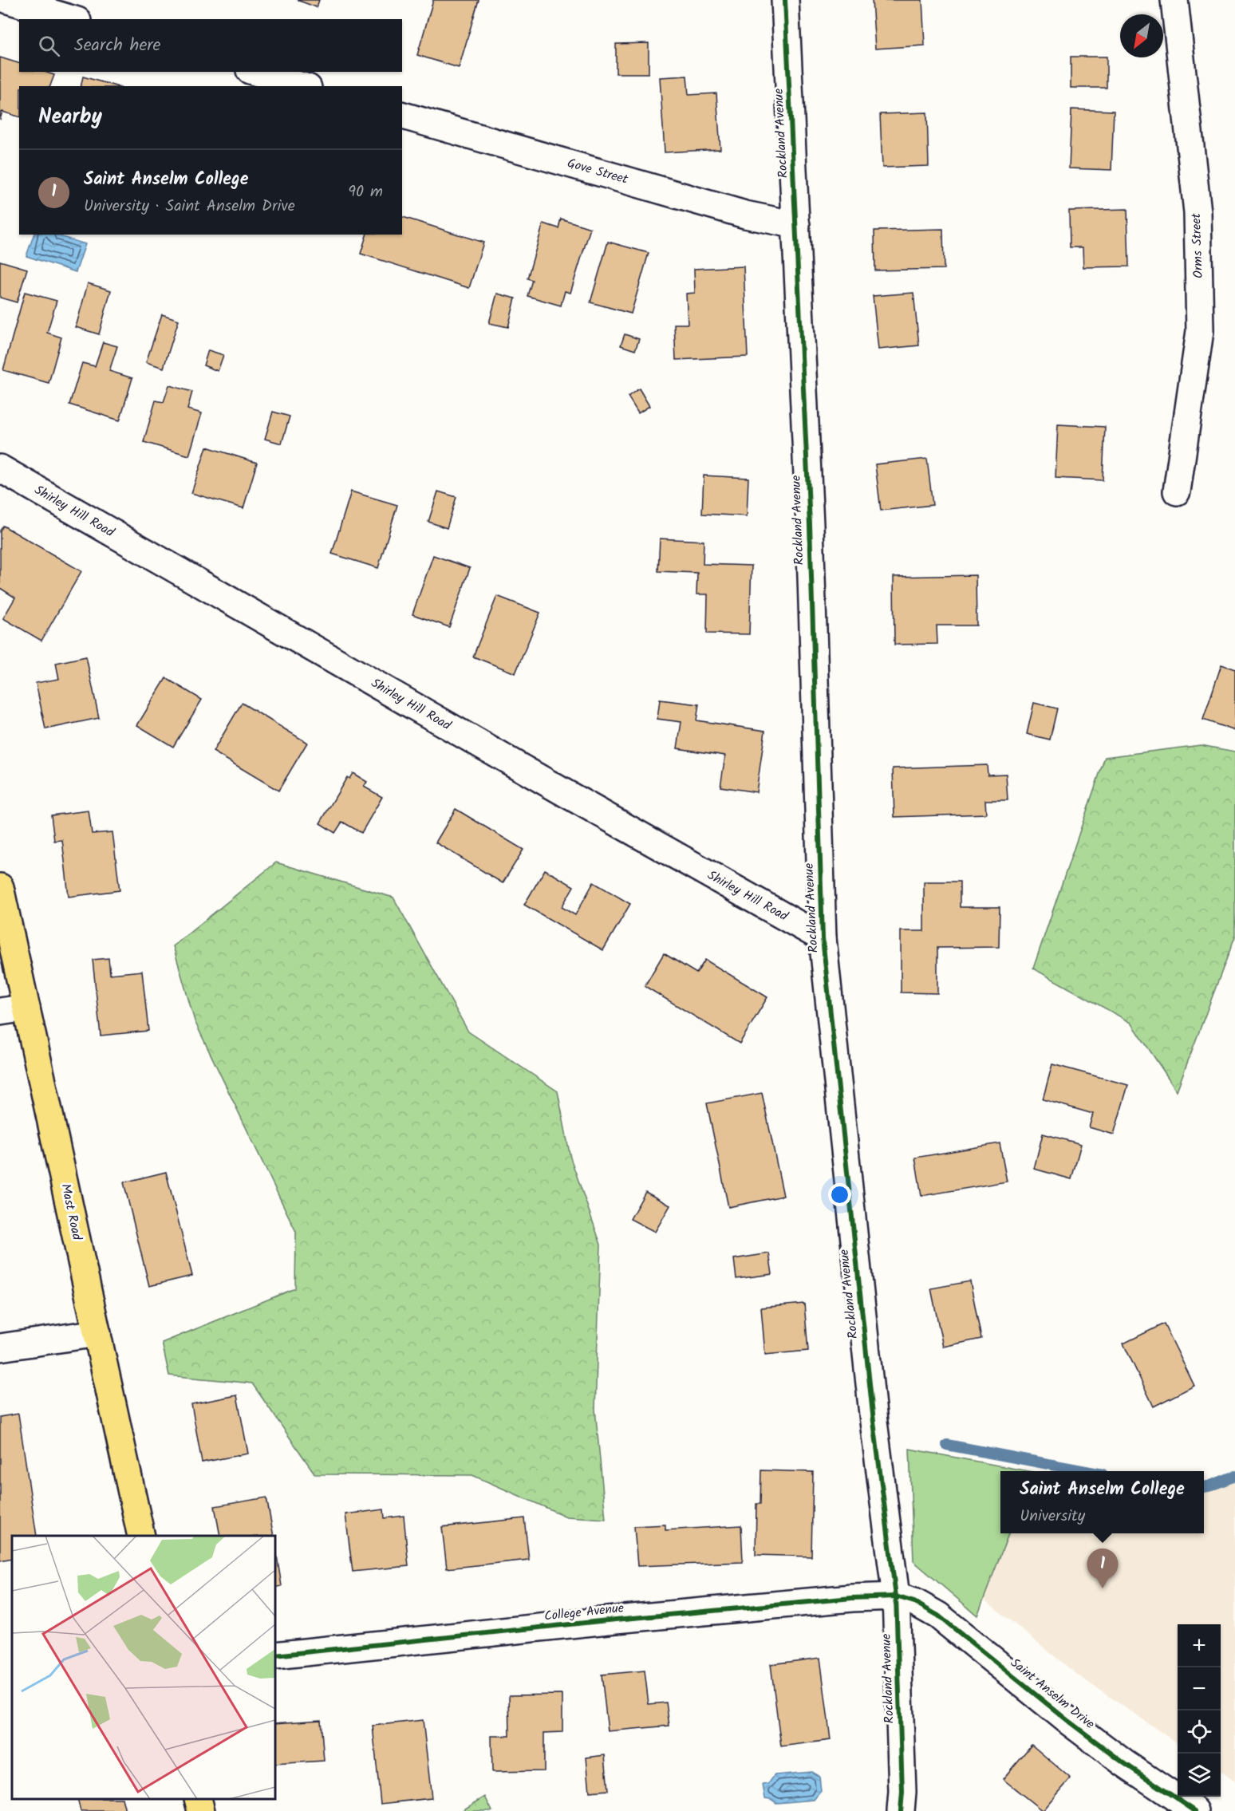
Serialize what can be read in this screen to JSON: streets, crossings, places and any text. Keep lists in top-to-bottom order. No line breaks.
{"streets":{"main road":["Mast Road"],"street":["Rockland Avenue","Gove Street","Orms Street","Shirley Hill Road","College Avenue","Saint Anselm Drive"]},"crossings":[["Rockland Avenue","Gove Street"],["Rockland Avenue","Shirley Hill Road"],["Rockland Avenue","College Avenue"],["Rockland Avenue","Saint Anselm Drive"],["College Avenue","Saint Anselm Drive"]],"north":"bottom left","page":{"search":"Search here","heading":"Nearby","list":[{"mark":"1","name":"Saint Anselm College","note":"University · Saint Anselm Drive","value":"90 m"}],"popup":["Saint Anselm College","University"],"pins":"1","map_buttons":["+","−"]}}
